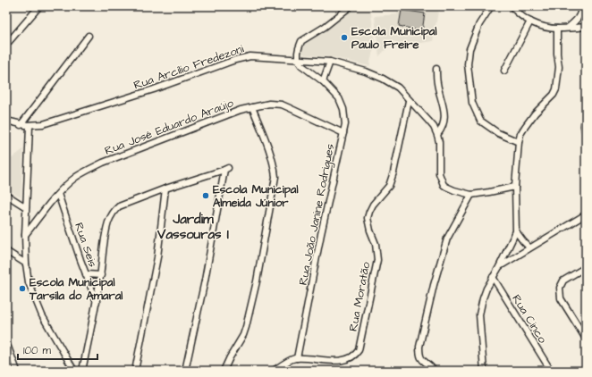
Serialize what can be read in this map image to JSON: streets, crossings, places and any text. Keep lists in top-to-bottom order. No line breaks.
{"streets":{"street":["Rua Arcílio Fredezoni","Rua José Eduardo Araújo","Rua João Janine Rodrigues","Rua Seis","Rua Moratão","Rua Cinco"]},"crossings":[["Rua Arcílio Fredezoni","Rua João Janine Rodrigues"],["Rua Arcílio Fredezoni","Rua Moratão"],["Rua José Eduardo Araújo","Rua João Janine Rodrigues"],["Rua José Eduardo Araújo","Rua Seis"],["Rua João Janine Rodrigues","Rua Moratão"]],"districts":["Jardim Vassouras I"],"places":["Escola Municipal Paulo Freire","Escola Municipal Almeida Júnior","Escola Municipal Tarsila do Amaral"],"scale_bar":"100 m"}
